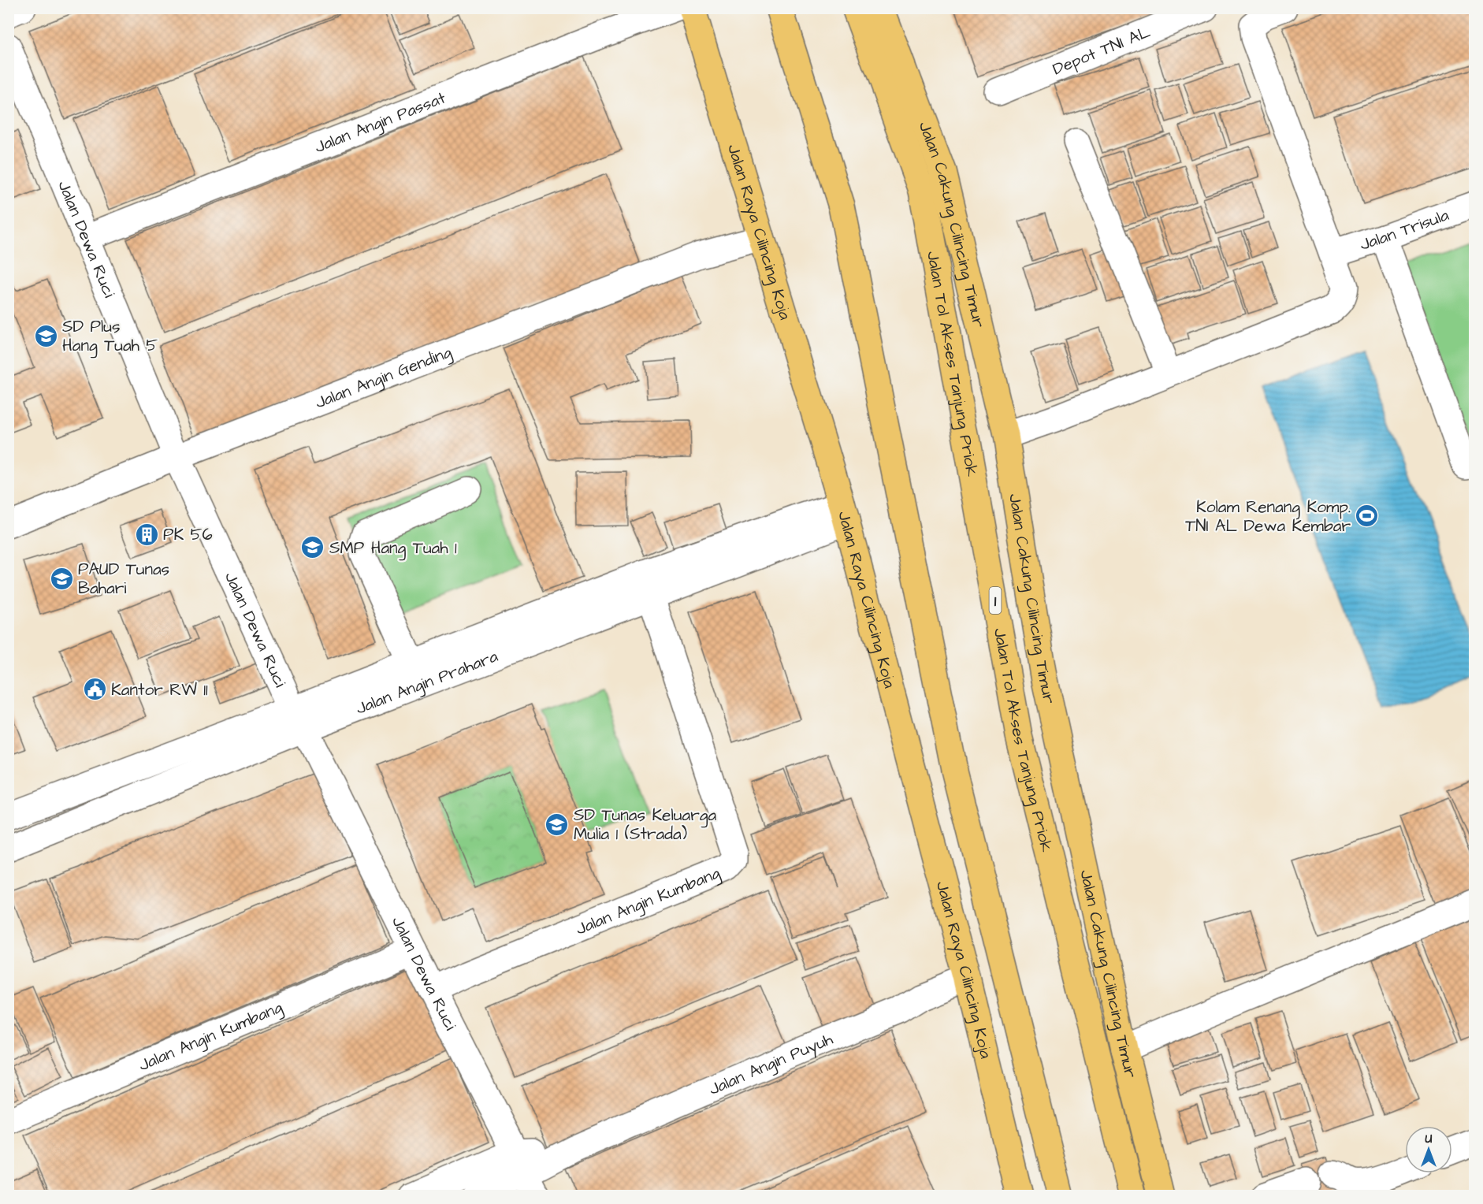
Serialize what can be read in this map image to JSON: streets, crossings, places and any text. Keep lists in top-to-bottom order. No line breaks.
{"streets":{"highway":["Jalan Cakung Cilincing Timur","Jalan Raya Cilincing Koja","Jalan Tol Akses Tanjung Priok","1"],"street":["Depot TNI AL","Jalan Angin Passat","Jalan Trisula","Jalan Dewa Ruci","Jalan Angin Gending","Jalan Angin Prahara","Jalan Angin Kumbang","Jalan Angin Puyuh"]},"crossings":[["Jalan Angin Passat","Jalan Dewa Ruci"],["Jalan Raya Cilincing Koja","Jalan Angin Gending"],["Jalan Raya Cilincing Koja","Jalan Angin Prahara"],["Jalan Raya Cilincing Koja","Jalan Angin Puyuh"],["Jalan Dewa Ruci","Jalan Angin Gending"],["Jalan Dewa Ruci","Jalan Angin Prahara"],["Jalan Dewa Ruci","Jalan Angin Kumbang"],["Jalan Dewa Ruci","Jalan Angin Puyuh"],["Jalan Angin Prahara","Jalan Angin Kumbang"]],"places":{"school or university":["SD Plus Hang Tuah 5","SMP Hang Tuah 1","PAUD Tunas Bahari","SD Tunas Keluarga Mulia 1 (Strada)"],"sports":["Kolam Renang Komp. TNI AL Dewa Kembar"],"building":["PK 56"],"public building":["Kantor RW 11"]},"north":"top"}
